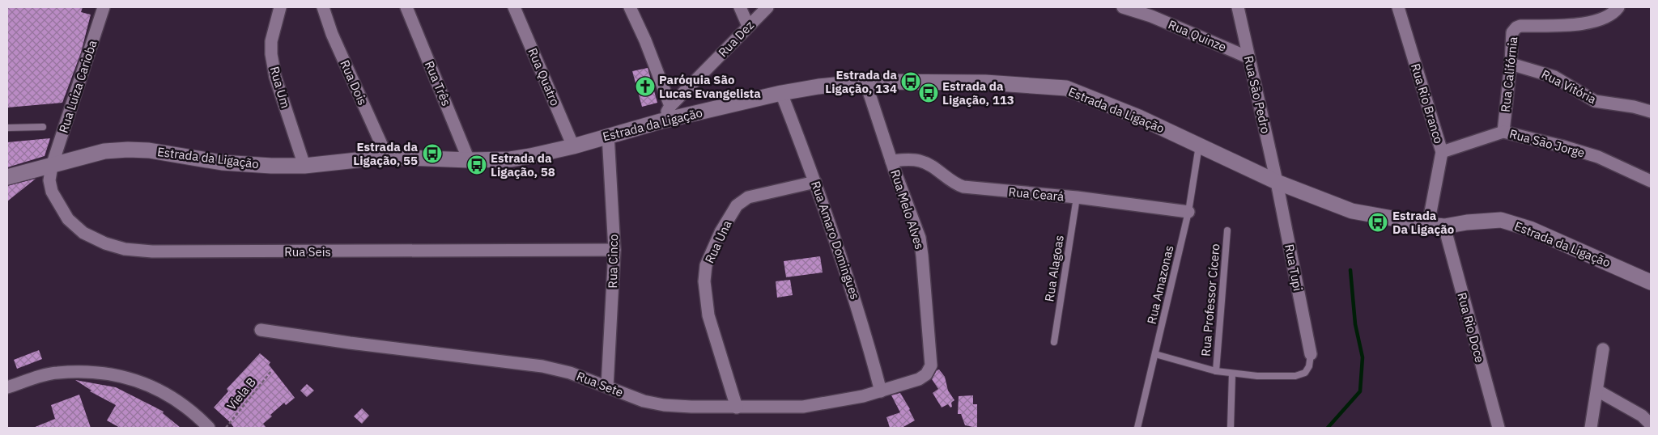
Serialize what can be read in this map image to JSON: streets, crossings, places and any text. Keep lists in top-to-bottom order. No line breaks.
{"streets":{"street":["Rua Quinze","Rua Dez","Rua Califórnia","Rua Quatro","Rua Dois","Rua Três","Rua Luiza Carioba","Rua Vitória","Rua Um","Rua São Pedro","Rua Rio Branco","Estrada da Ligação","Rua São Jorge","Rua Ceará","Rua Melo Alves","Rua Amaro Domingues","Rua Una","Rua Seis","Rua Cinco","Rua Tupi","Rua Rio Doce","Rua Sete"],"lane":["Rua Alagoas","Rua Amazonas","Rua Professor Cícero"],"path":["Viela B"]},"crossings":[["Rua Quinze","Rua São Pedro"],["Rua Dez","Estrada da Ligação"],["Rua Califórnia","Rua Vitória"],["Rua Califórnia","Rua São Jorge"],["Rua Quatro","Estrada da Ligação"],["Rua Dois","Estrada da Ligação"],["Rua Três","Estrada da Ligação"],["Rua Luiza Carioba","Estrada da Ligação"],["Rua Luiza Carioba","Rua Seis"],["Rua Um","Estrada da Ligação"],["Rua São Pedro","Estrada da Ligação"],["Rua São Pedro","Rua Tupi"],["Rua Rio Branco","Estrada da Ligação"],["Rua Rio Branco","Rua São Jorge"],["Estrada da Ligação","Rua Melo Alves"],["Estrada da Ligação","Rua Amaro Domingues"],["Estrada da Ligação","Rua Seis"],["Estrada da Ligação","Rua Cinco"],["Estrada da Ligação","Rua Tupi"],["Estrada da Ligação","Rua Amazonas"],["Estrada da Ligação","Rua Rio Doce"],["Rua Ceará","Rua Melo Alves"],["Rua Ceará","Rua Alagoas"],["Rua Ceará","Rua Amazonas"],["Rua Melo Alves","Rua Sete"],["Rua Amaro Domingues","Rua Una"],["Rua Amaro Domingues","Rua Sete"],["Rua Una","Rua Sete"],["Rua Seis","Rua Cinco"],["Rua Cinco","Rua Sete"]],"places":{"bus stop":["Estrada da Ligação, 134","Estrada da Ligação, 113","Estrada da Ligação, 55","Estrada da Ligação, 58","Estrada Da Ligação"],"church":["Paróquia São Lucas Evangelista"]}}
